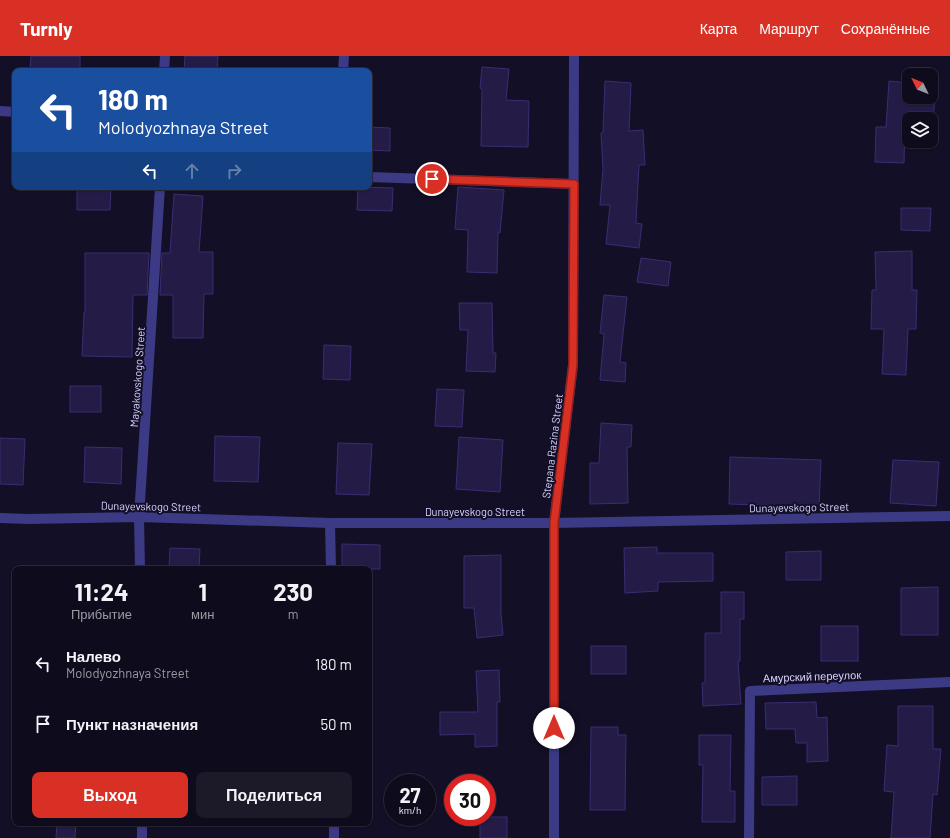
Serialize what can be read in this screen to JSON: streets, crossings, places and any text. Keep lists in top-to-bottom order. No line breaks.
{"streets":{"street":["Mayakovskogo Street","Stepana Razina Street","Dunayevskogo Street","Амурский переулок"]},"crossings":[["Mayakovskogo Street","Dunayevskogo Street"],["Stepana Razina Street","Dunayevskogo Street"]],"north":"top left","page":{"header":"Turnly","nav":["Карта","Маршрут","Сохранённые"],"turn":["180 m","Molodyozhnaya Street"],"eta":["11:24","Прибытие","1","мин","230","m"],"list":[{"name":"Налево","note":"Molodyozhnaya Street","value":"180 m"},{"name":"Пункт назначения","value":"50 m"}],"buttons":["Выход","Поделиться"],"speed":"27 km/h","limit":"30"}}
